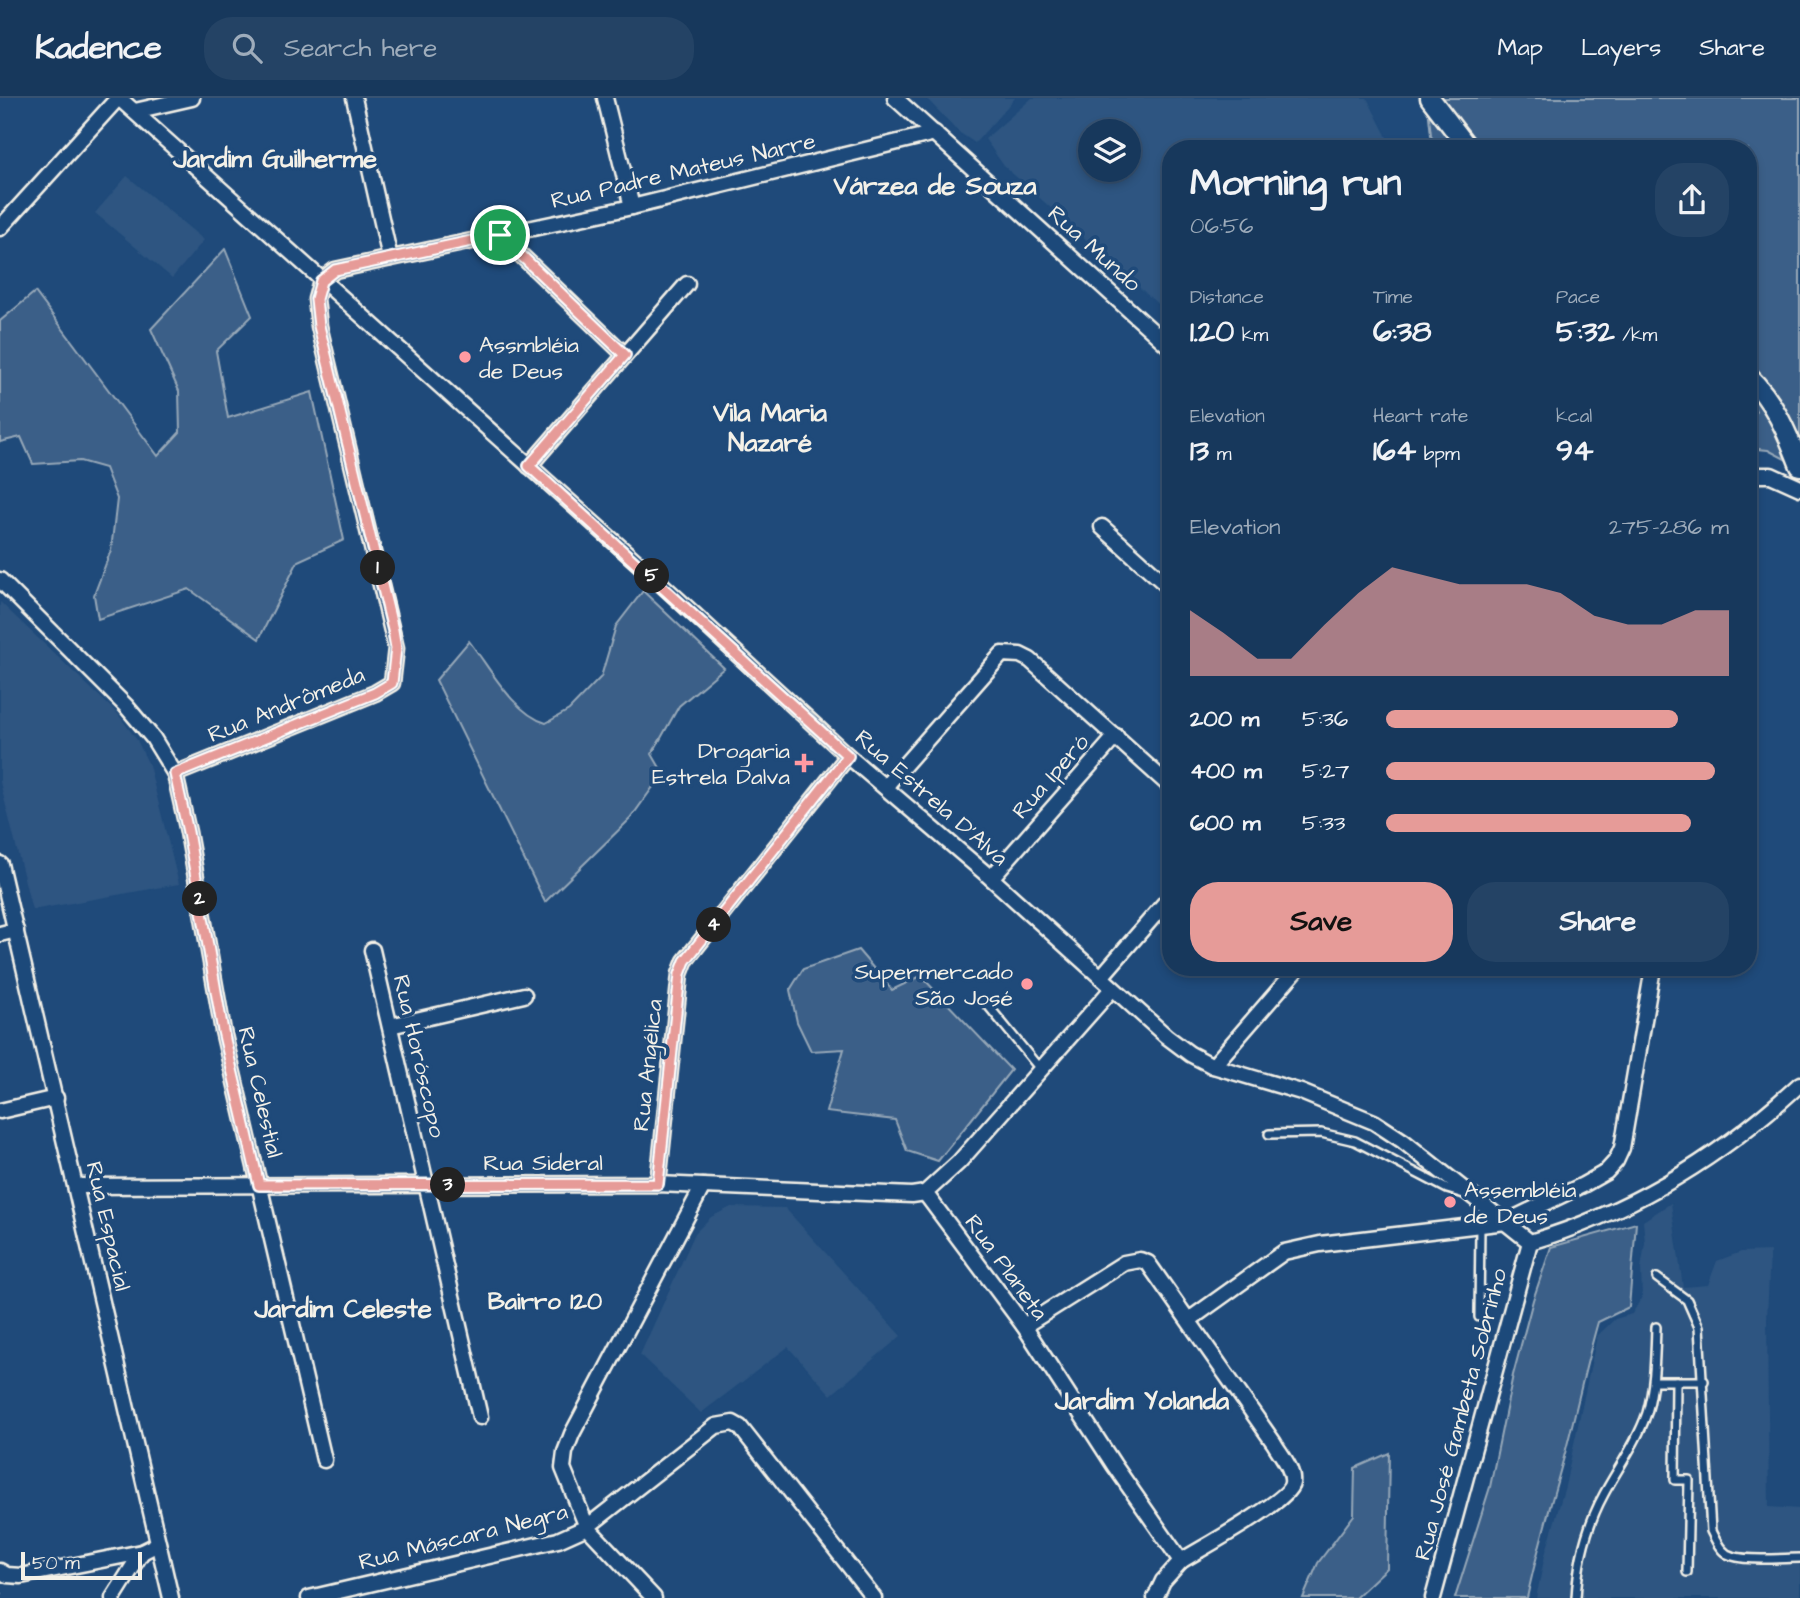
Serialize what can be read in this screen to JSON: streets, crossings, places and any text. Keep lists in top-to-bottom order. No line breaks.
{"streets":{"street":["Rua Padre Mateus Narre","Rua Mundo","Rua Andrômeda","Rua Iperó","Rua Estrela D'Alva","Rua Horóscopo","Rua Angélica","Rua Celestial","Rua Sideral","Rua Espacial","Rua Planeta","Rua José Gambeta Sobrinho","Rua Máscara Negra"]},"crossings":[["Rua Padre Mateus Narre","Rua Mundo"],["Rua Padre Mateus Narre","Rua Andrômeda"],["Rua Padre Mateus Narre","Rua Estrela D'Alva"],["Rua Andrômeda","Rua Estrela D'Alva"],["Rua Andrômeda","Rua Celestial"],["Rua Iperó","Rua Estrela D'Alva"],["Rua Estrela D'Alva","Rua Angélica"],["Rua Estrela D'Alva","Rua José Gambeta Sobrinho"],["Rua Horóscopo","Rua Sideral"],["Rua Angélica","Rua Sideral"],["Rua Celestial","Rua Sideral"],["Rua Sideral","Rua Espacial"],["Rua Sideral","Rua Planeta"]],"districts":["Jardim Guilherme","Várzea de Souza","Vila Maria Nazaré","Bairro 120","Jardim Celeste","Jardim Yolanda"],"places":{"other":["Assmbléia de Deus","Supermercado São José","Assembléia de Deus"],"health":["Drogaria Estrela Dalva"]},"scale_bar":"50 m","page":{"header":"Kadence","search":"Search here","nav":["Map","Layers","Share"],"heading":["Morning run","06:56"],"stats":[["Distance","1.20 km"],["Time","6:38"],["Pace","5:32 /km"],["Elevation","13 m"],["Heart rate","164 bpm"],["kcal","94"]],"chart":["Elevation","275–286 m"],"pins":["1","5","2","4","3"],"list":[{"name":"200 m","note":"5:36"},{"name":"400 m","note":"5:27"},{"name":"600 m","note":"5:33"}],"buttons":["Save","Share"],"scale":"50 m"}}
